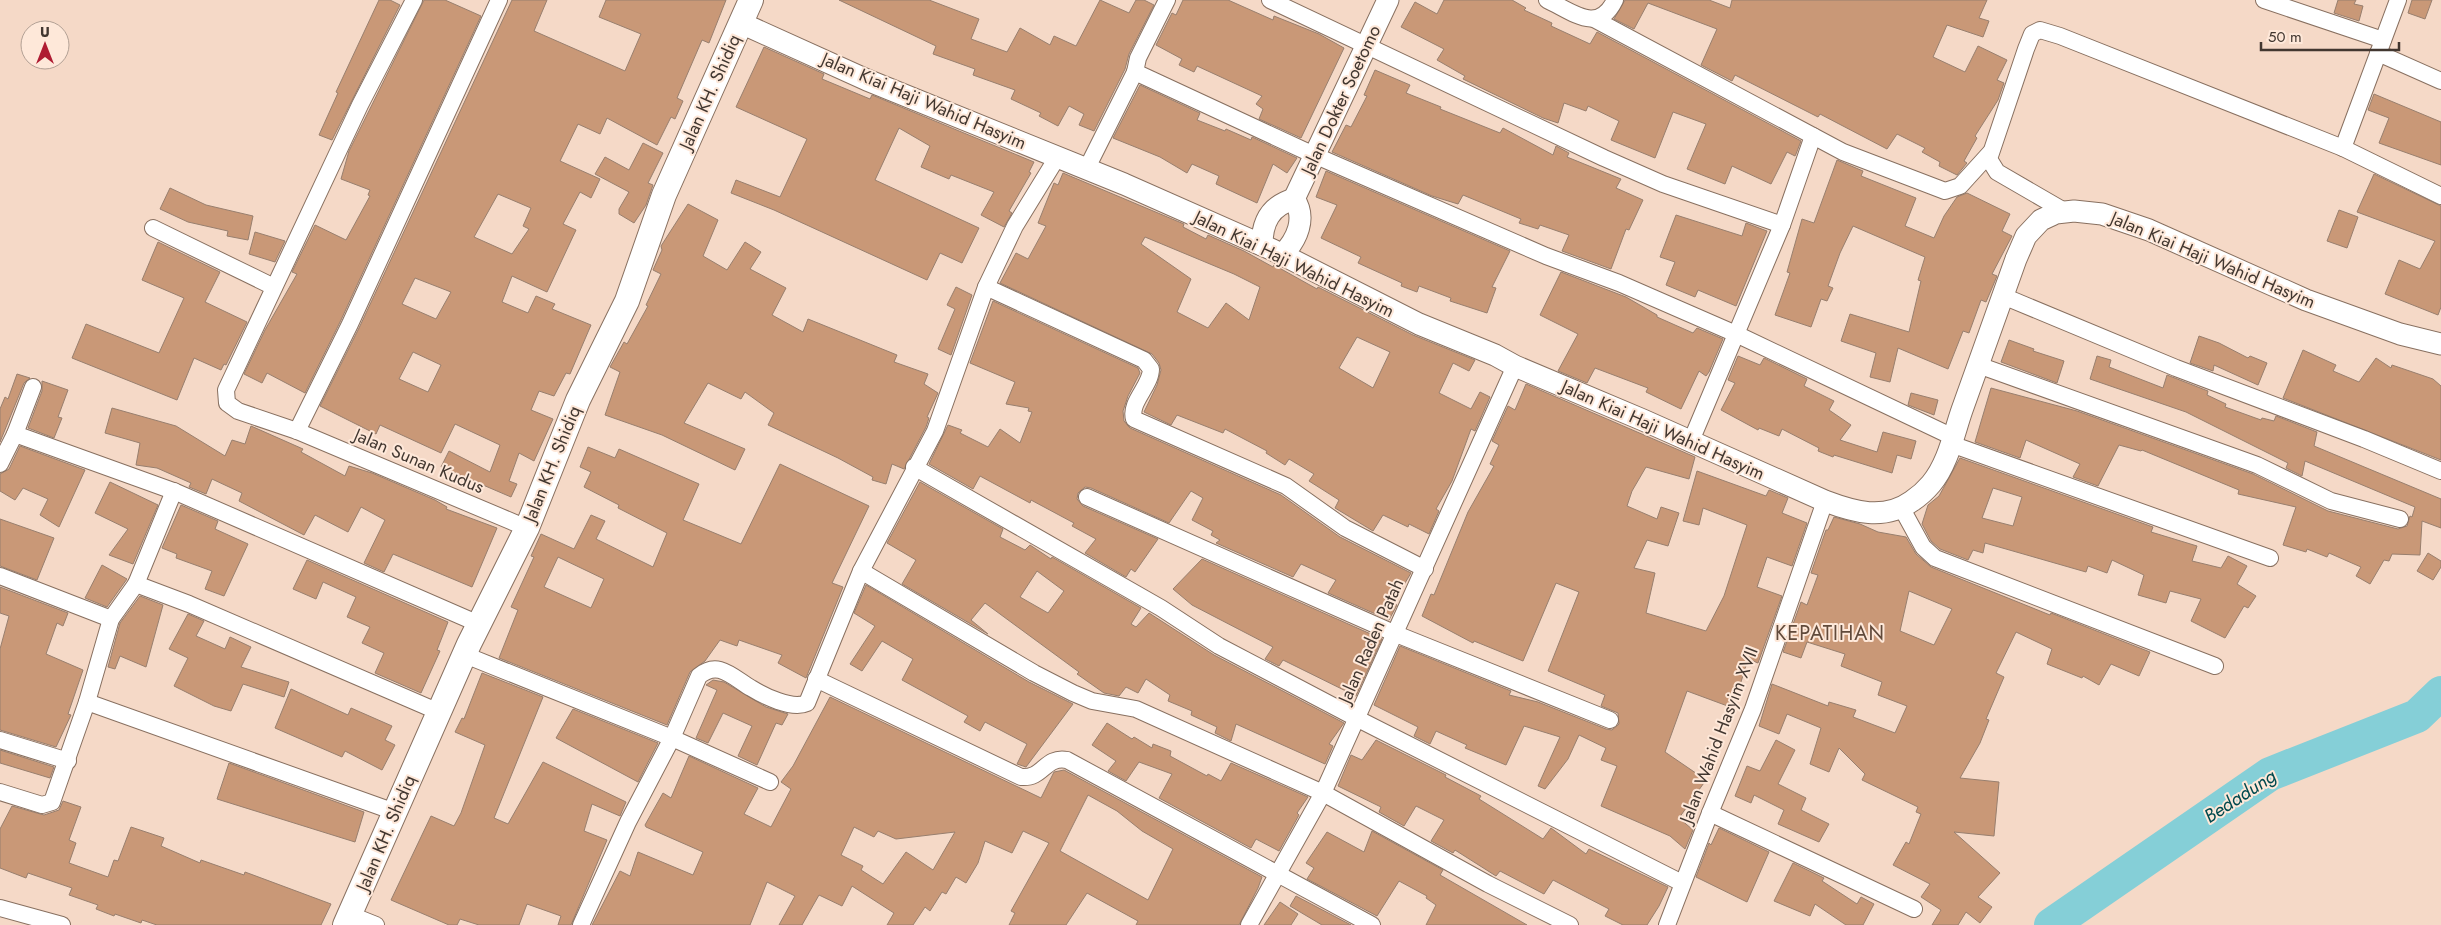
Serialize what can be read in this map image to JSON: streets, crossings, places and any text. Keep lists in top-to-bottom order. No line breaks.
{"streets":{"main road":["Jalan KH. Shidiq"],"street":["Jalan Dokter Soetomo","Jalan Kiai Haji Wahid Hasyim","Jalan Sunan Kudus","Jalan Raden Patah","Jalan Wahid Hasyim XVII"]},"crossings":[["Jalan KH. Shidiq","Jalan Kiai Haji Wahid Hasyim"],["Jalan KH. Shidiq","Jalan Sunan Kudus"],["Jalan Kiai Haji Wahid Hasyim","Jalan Raden Patah"],["Jalan Kiai Haji Wahid Hasyim","Jalan Wahid Hasyim XVII"]],"districts":["KEPATIHAN"],"water":["Bedadung"],"scale_bar":"50 m","north":"top"}
